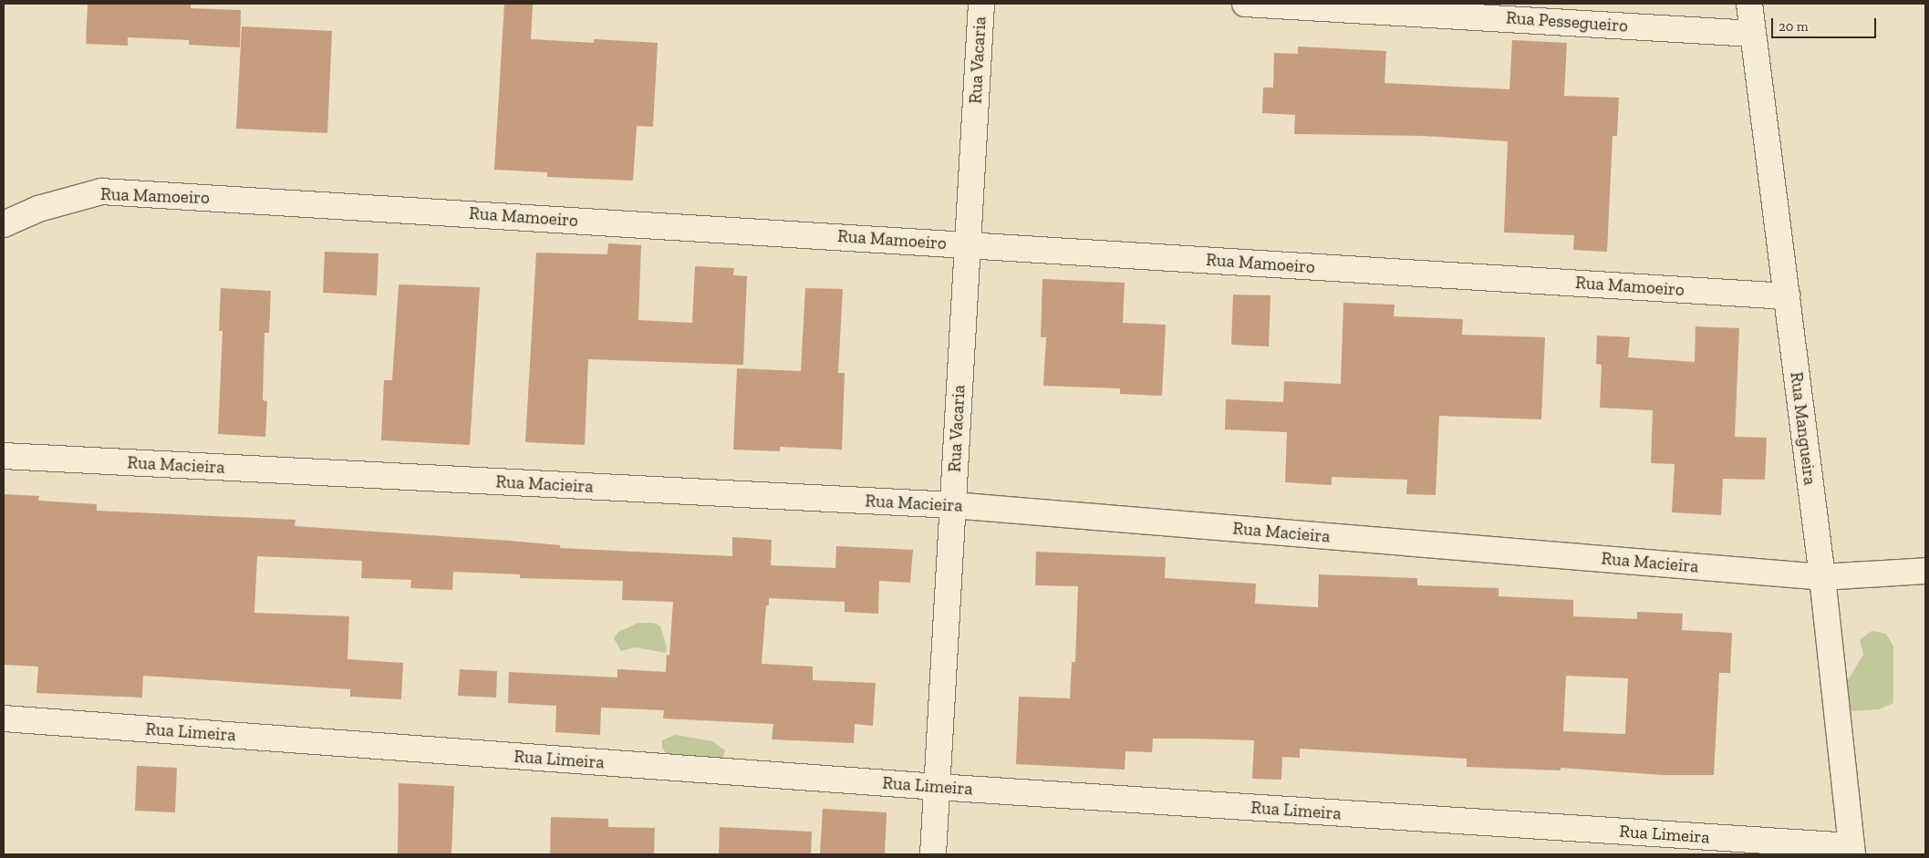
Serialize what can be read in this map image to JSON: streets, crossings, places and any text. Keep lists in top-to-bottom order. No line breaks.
{"streets":{"street":["Rua Pessegueiro","Rua Vacaria","Rua Mamoeiro","Rua Mangueira","Rua Macieira","Rua Limeira"]},"crossings":[["Rua Pessegueiro","Rua Mangueira"],["Rua Vacaria","Rua Mamoeiro"],["Rua Vacaria","Rua Macieira"],["Rua Vacaria","Rua Limeira"],["Rua Mamoeiro","Rua Mangueira"],["Rua Mangueira","Rua Macieira"],["Rua Mangueira","Rua Limeira"]],"scale_bar":"20 m"}
